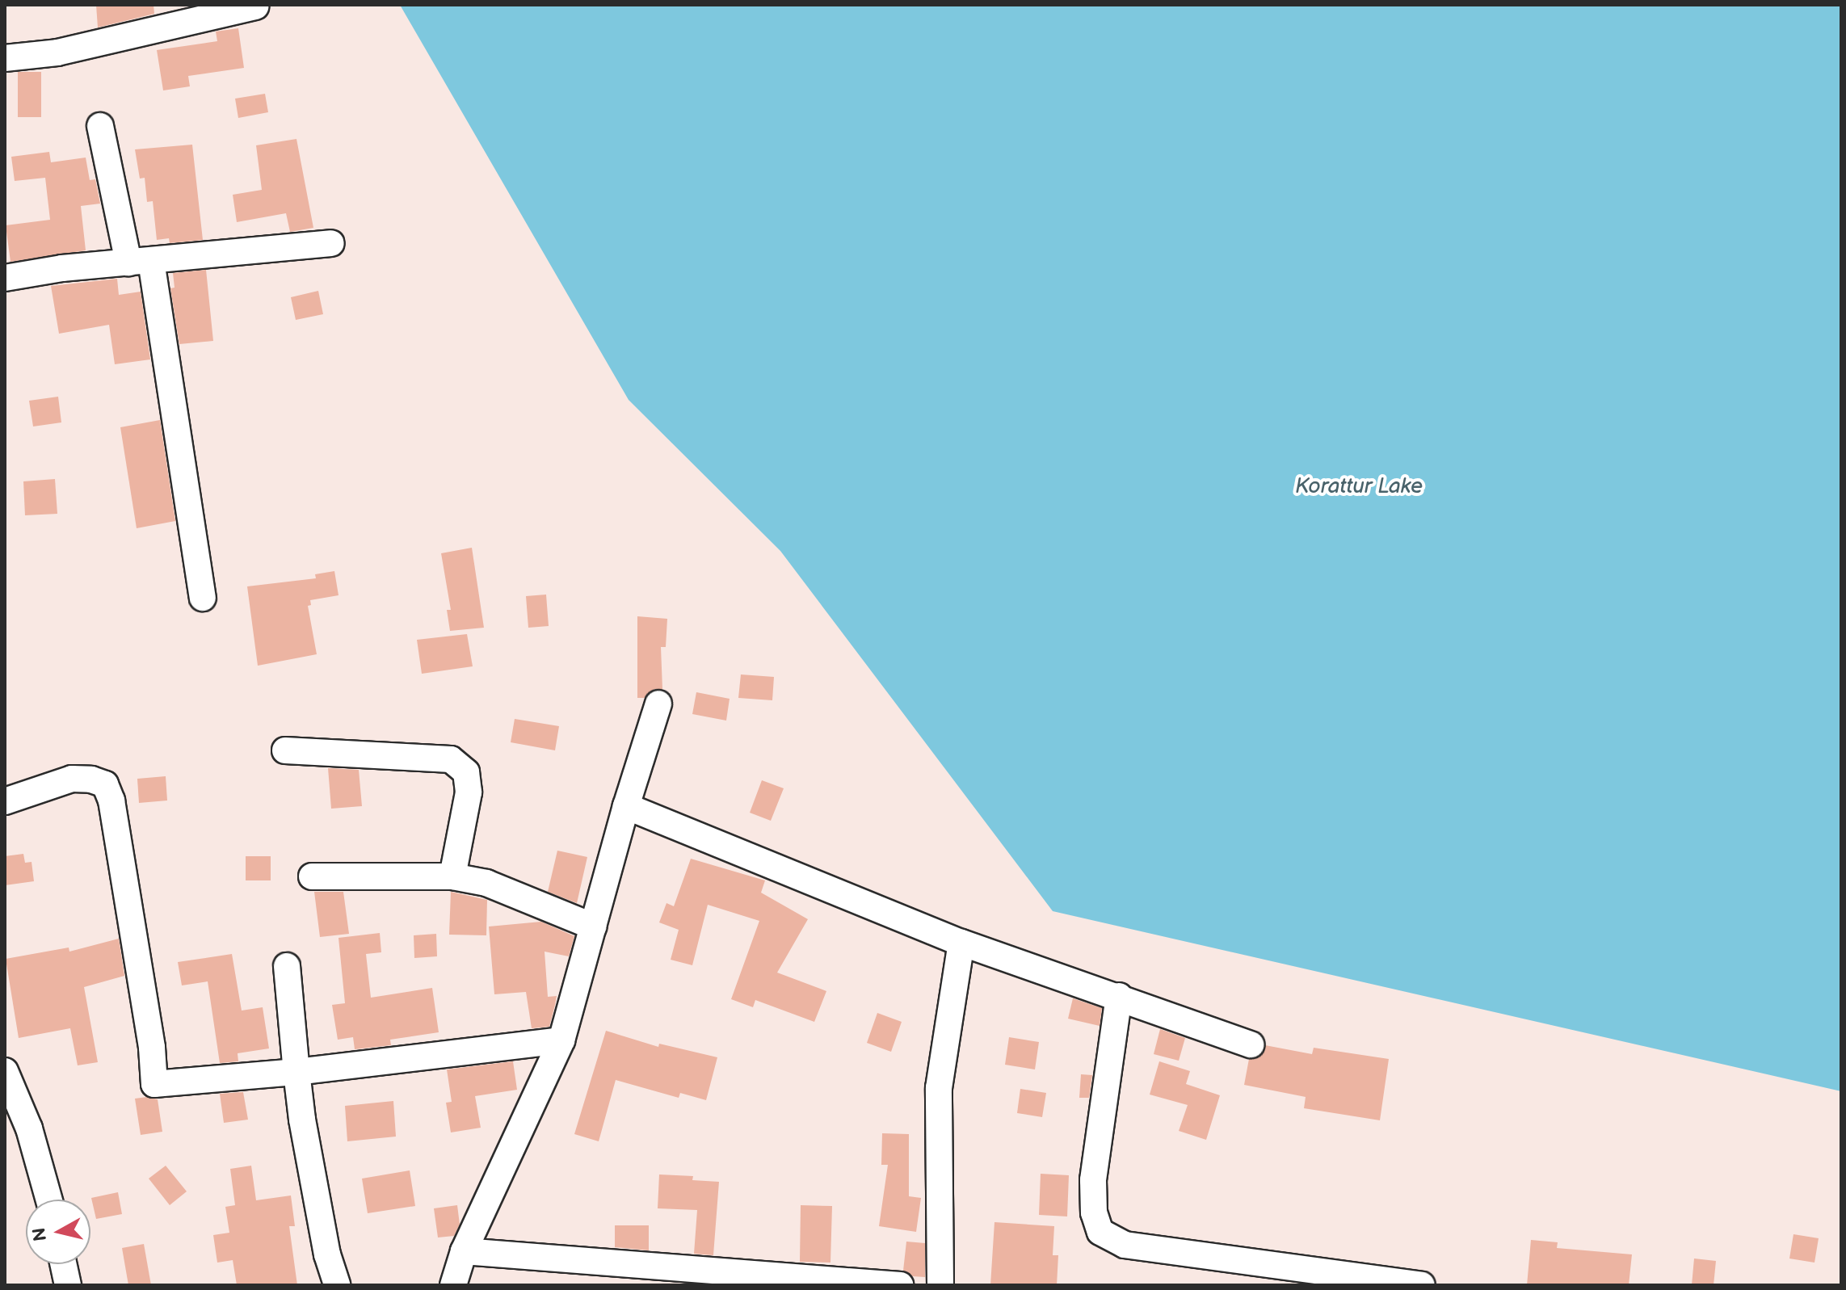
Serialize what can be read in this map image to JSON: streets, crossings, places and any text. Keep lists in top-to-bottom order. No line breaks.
{"water":["Korattur Lake"],"north":"left"}
